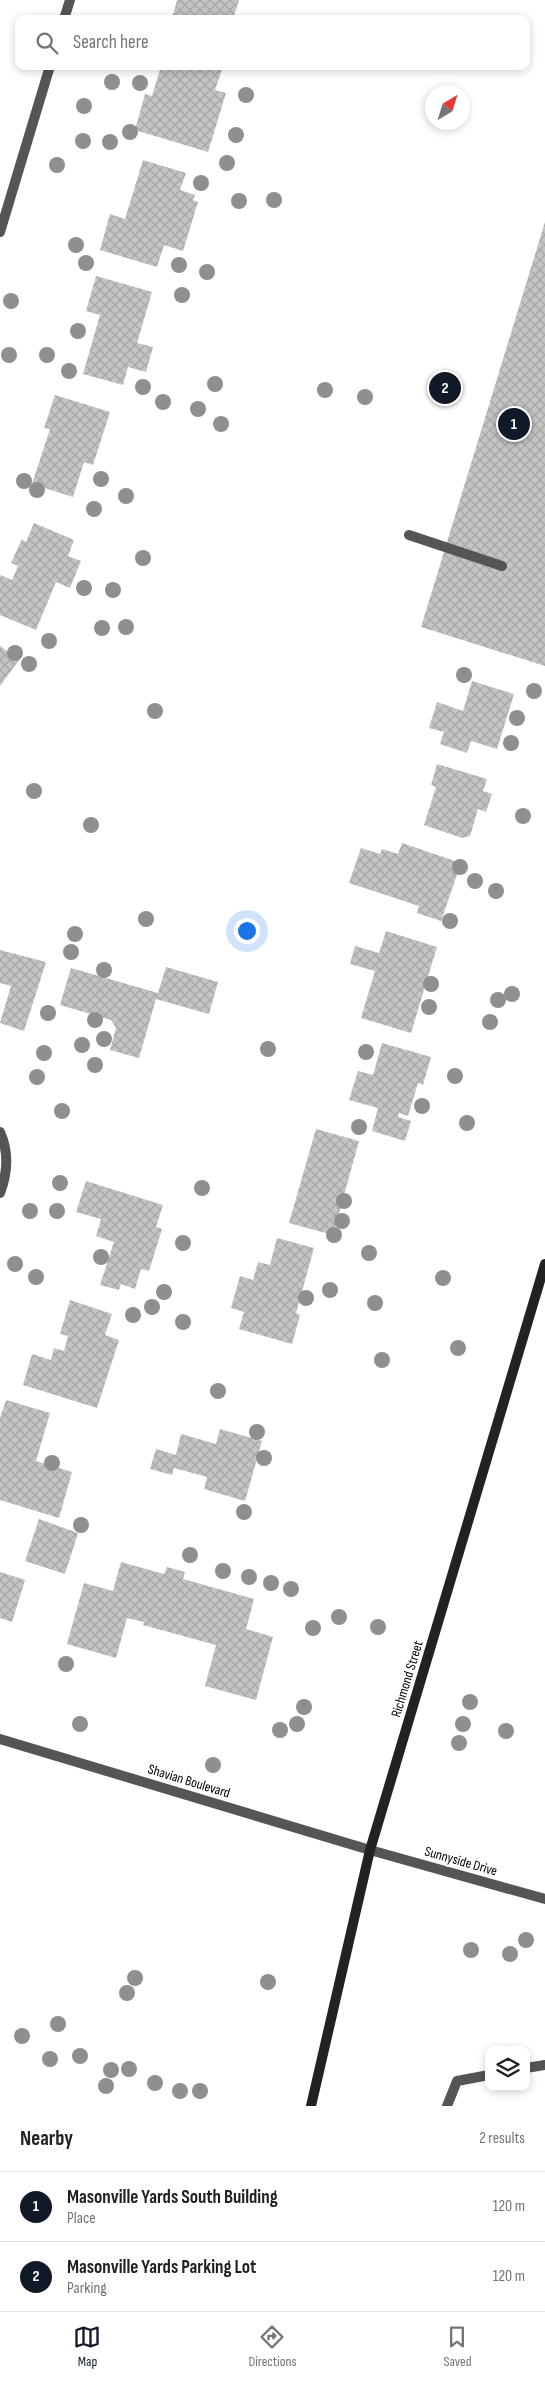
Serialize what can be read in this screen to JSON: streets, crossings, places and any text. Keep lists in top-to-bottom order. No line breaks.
{"streets":{"main road":["Richmond Street"],"street":["Shavian Boulevard","Sunnyside Drive"]},"crossings":[["Richmond Street","Shavian Boulevard"],["Richmond Street","Sunnyside Drive"],["Shavian Boulevard","Sunnyside Drive"]],"north":"top right","page":{"search":"Search here","pins":["2","1"],"heading":["Nearby","2 results"],"list":[{"mark":"1","name":"Masonville Yards South Building","note":"Place","value":"120 m"},{"mark":"2","name":"Masonville Yards Parking Lot","note":"Parking","value":"120 m"}],"nav":["Map","Directions","Saved"]}}
